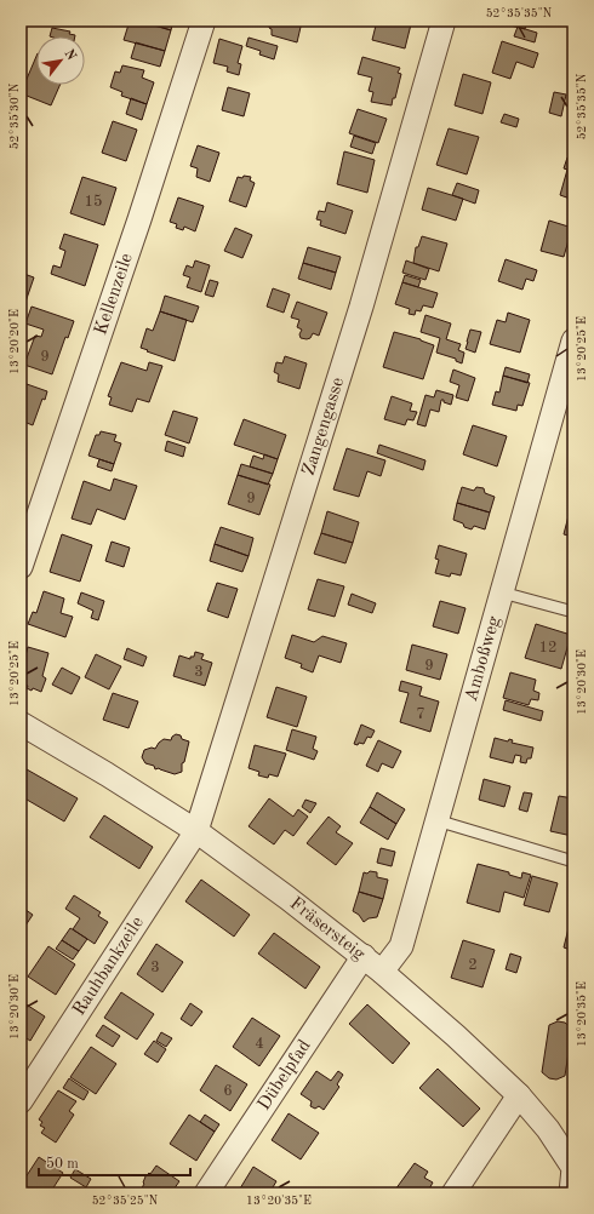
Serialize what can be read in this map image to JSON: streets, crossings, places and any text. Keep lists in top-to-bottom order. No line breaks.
{"streets":{"street":["Kellenzeile","Zangengasse","Amboßweg","Fräsersteig","Rauhbankzeile","Dübelpfad"]},"crossings":[["Zangengasse","Fräsersteig"],["Zangengasse","Rauhbankzeile"],["Amboßweg","Fräsersteig"],["Fräsersteig","Rauhbankzeile"],["Fräsersteig","Dübelpfad"]],"house_numbers":["15","9","9","12","9","3","7","2","3","4","6"],"scale_bar":"50 m","north":"top right","coordinates":["52°35'35\"N","52°35'30\"N","13°20'20\"E","13°20'25\"E","13°20'30\"E","13°20'35\"E","52°35'25\"N"]}
